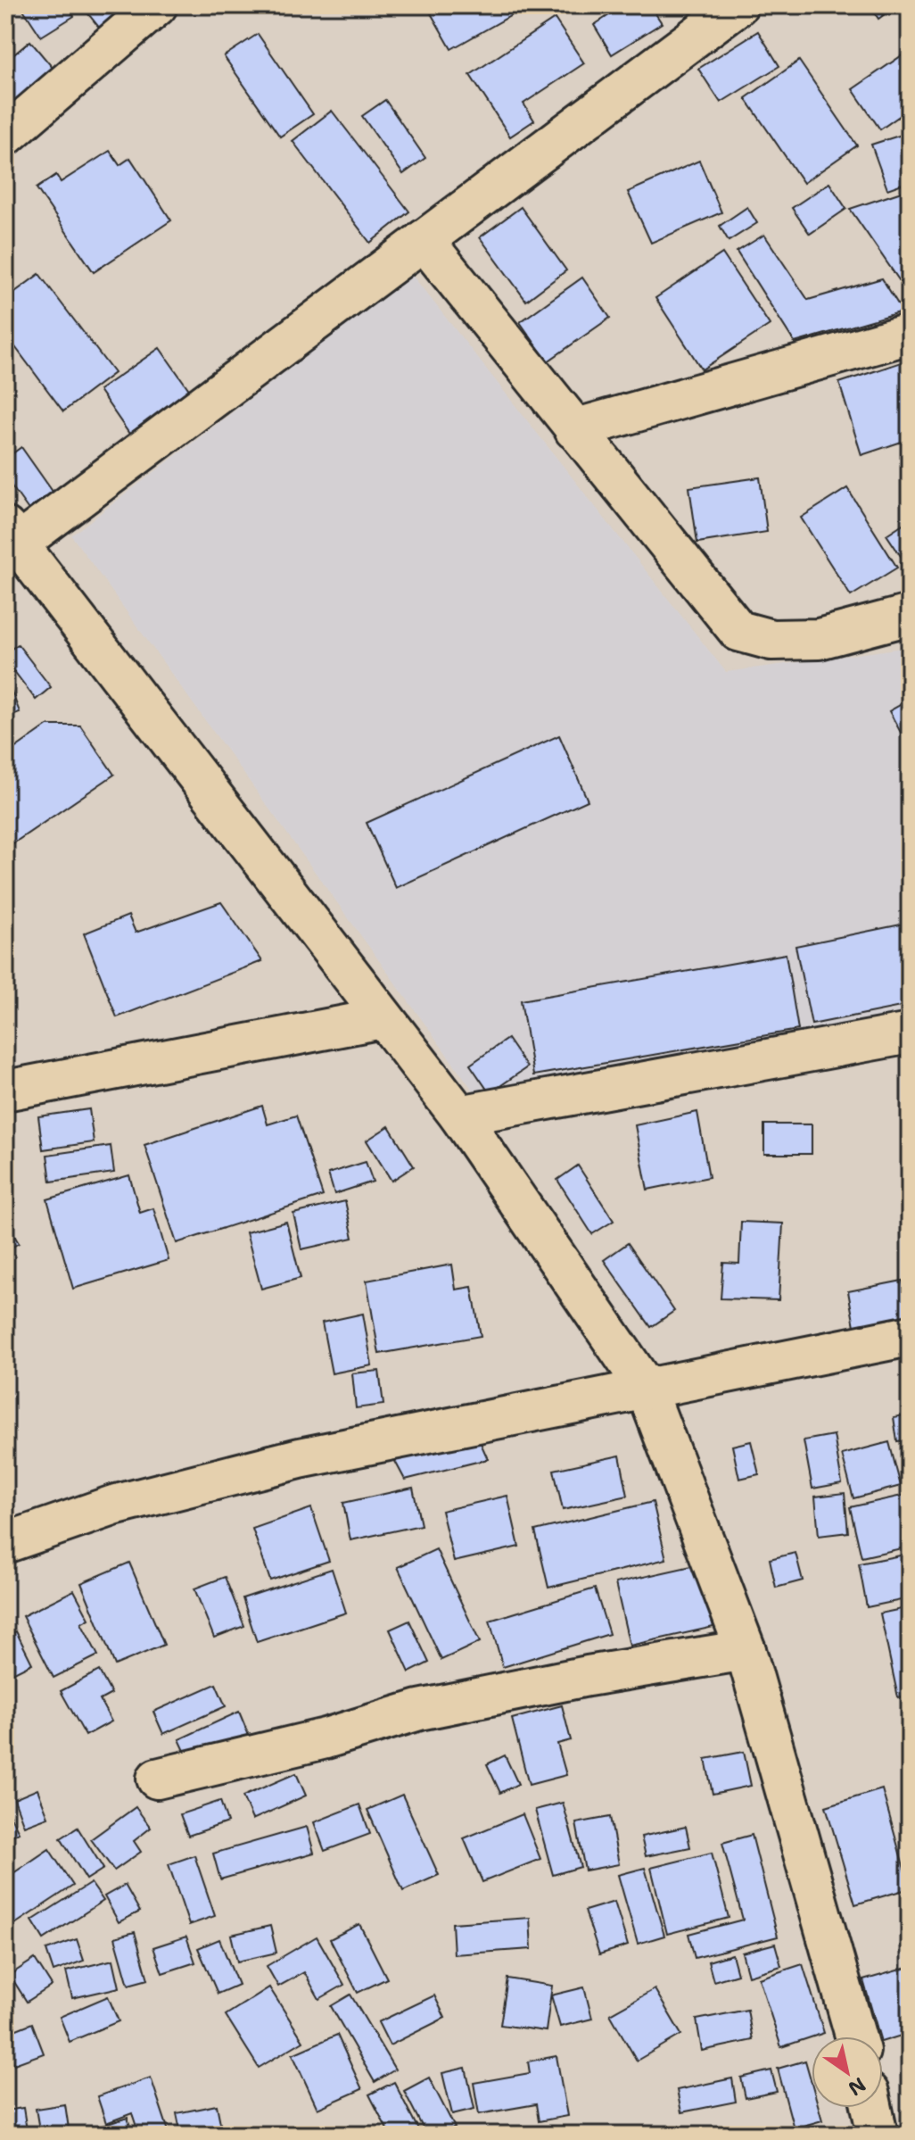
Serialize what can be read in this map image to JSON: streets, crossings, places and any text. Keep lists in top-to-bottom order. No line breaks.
{"north":"bottom right"}
